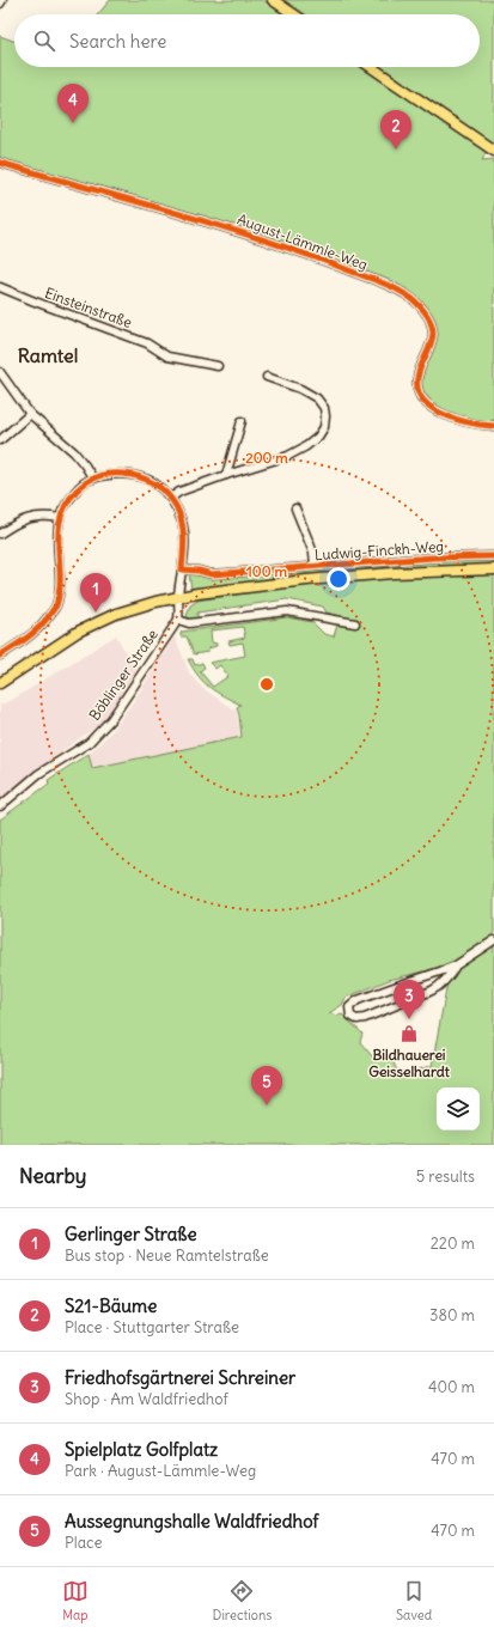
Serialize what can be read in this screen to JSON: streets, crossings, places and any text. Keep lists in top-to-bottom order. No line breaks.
{"streets":{"street":["August-Lämmle-Weg","Einsteinstraße","Ludwig-Finckh-Weg","Böblinger Straße"]},"districts":["Ramtel"],"places":{"shop":["Bildhauerei Geisselhardt"]},"page":{"search":"Search here","pins":["4","2","1","3","5"],"heading":["Nearby","5 results"],"list":[{"mark":"1","name":"Gerlinger Straße","note":"Bus stop · Neue Ramtelstraße","value":"220 m"},{"mark":"2","name":"S21-Bäume","note":"Place · Stuttgarter Straße","value":"380 m"},{"mark":"3","name":"Friedhofsgärtnerei Schreiner","note":"Shop · Am Waldfriedhof","value":"400 m"},{"mark":"4","name":"Spielplatz Golfplatz","note":"Park · August-Lämmle-Weg","value":"470 m"},{"mark":"5","name":"Aussegnungshalle Waldfriedhof","note":"Place","value":"470 m"}],"nav":["Map","Directions","Saved"]},"rings":["200 m","100 m"]}
